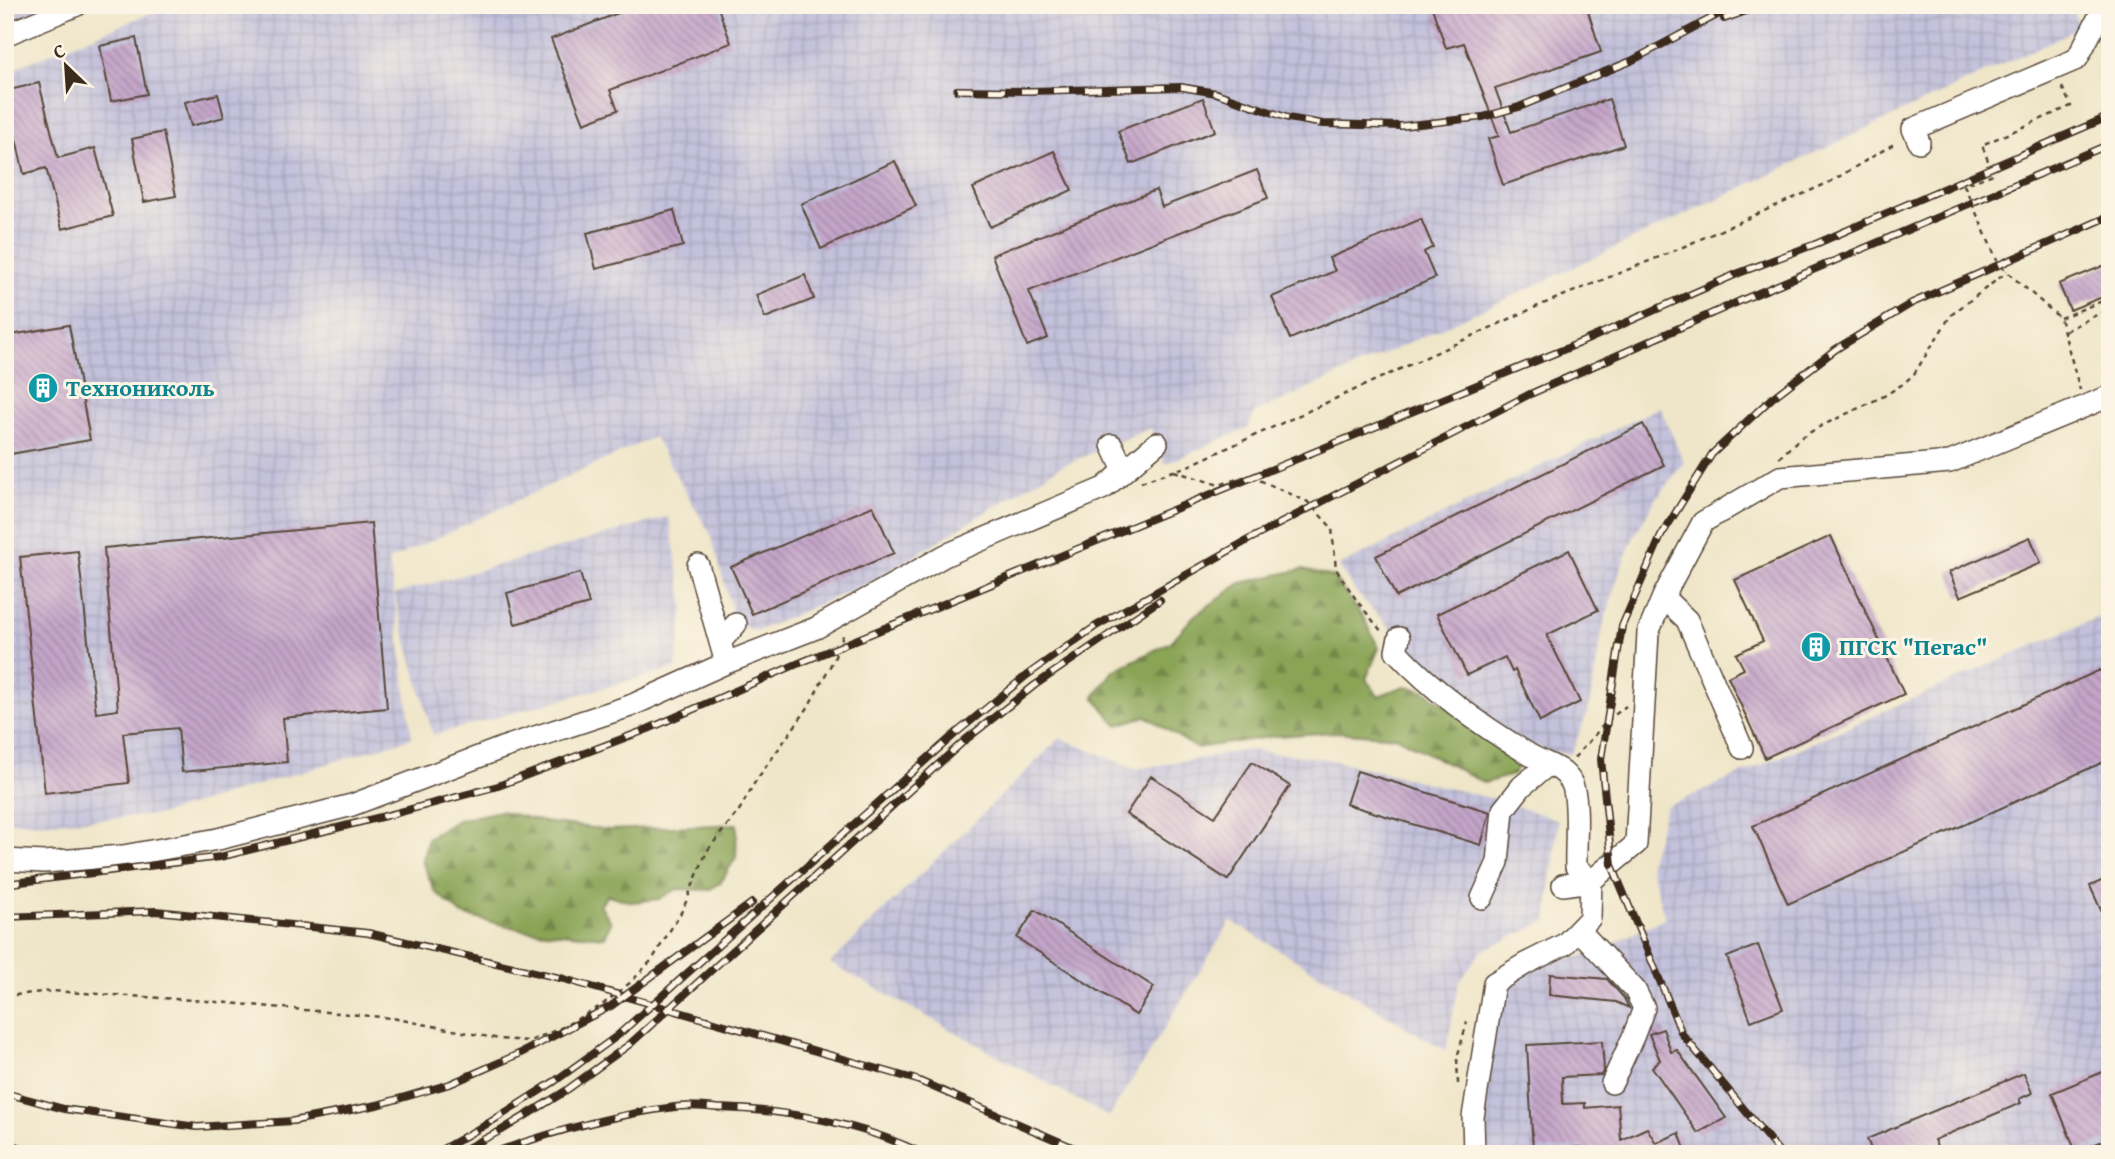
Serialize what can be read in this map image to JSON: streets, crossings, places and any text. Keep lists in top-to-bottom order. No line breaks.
{"places":{"building":["Технониколь","ПГСК \"Пегас\""]},"north":"top left"}
